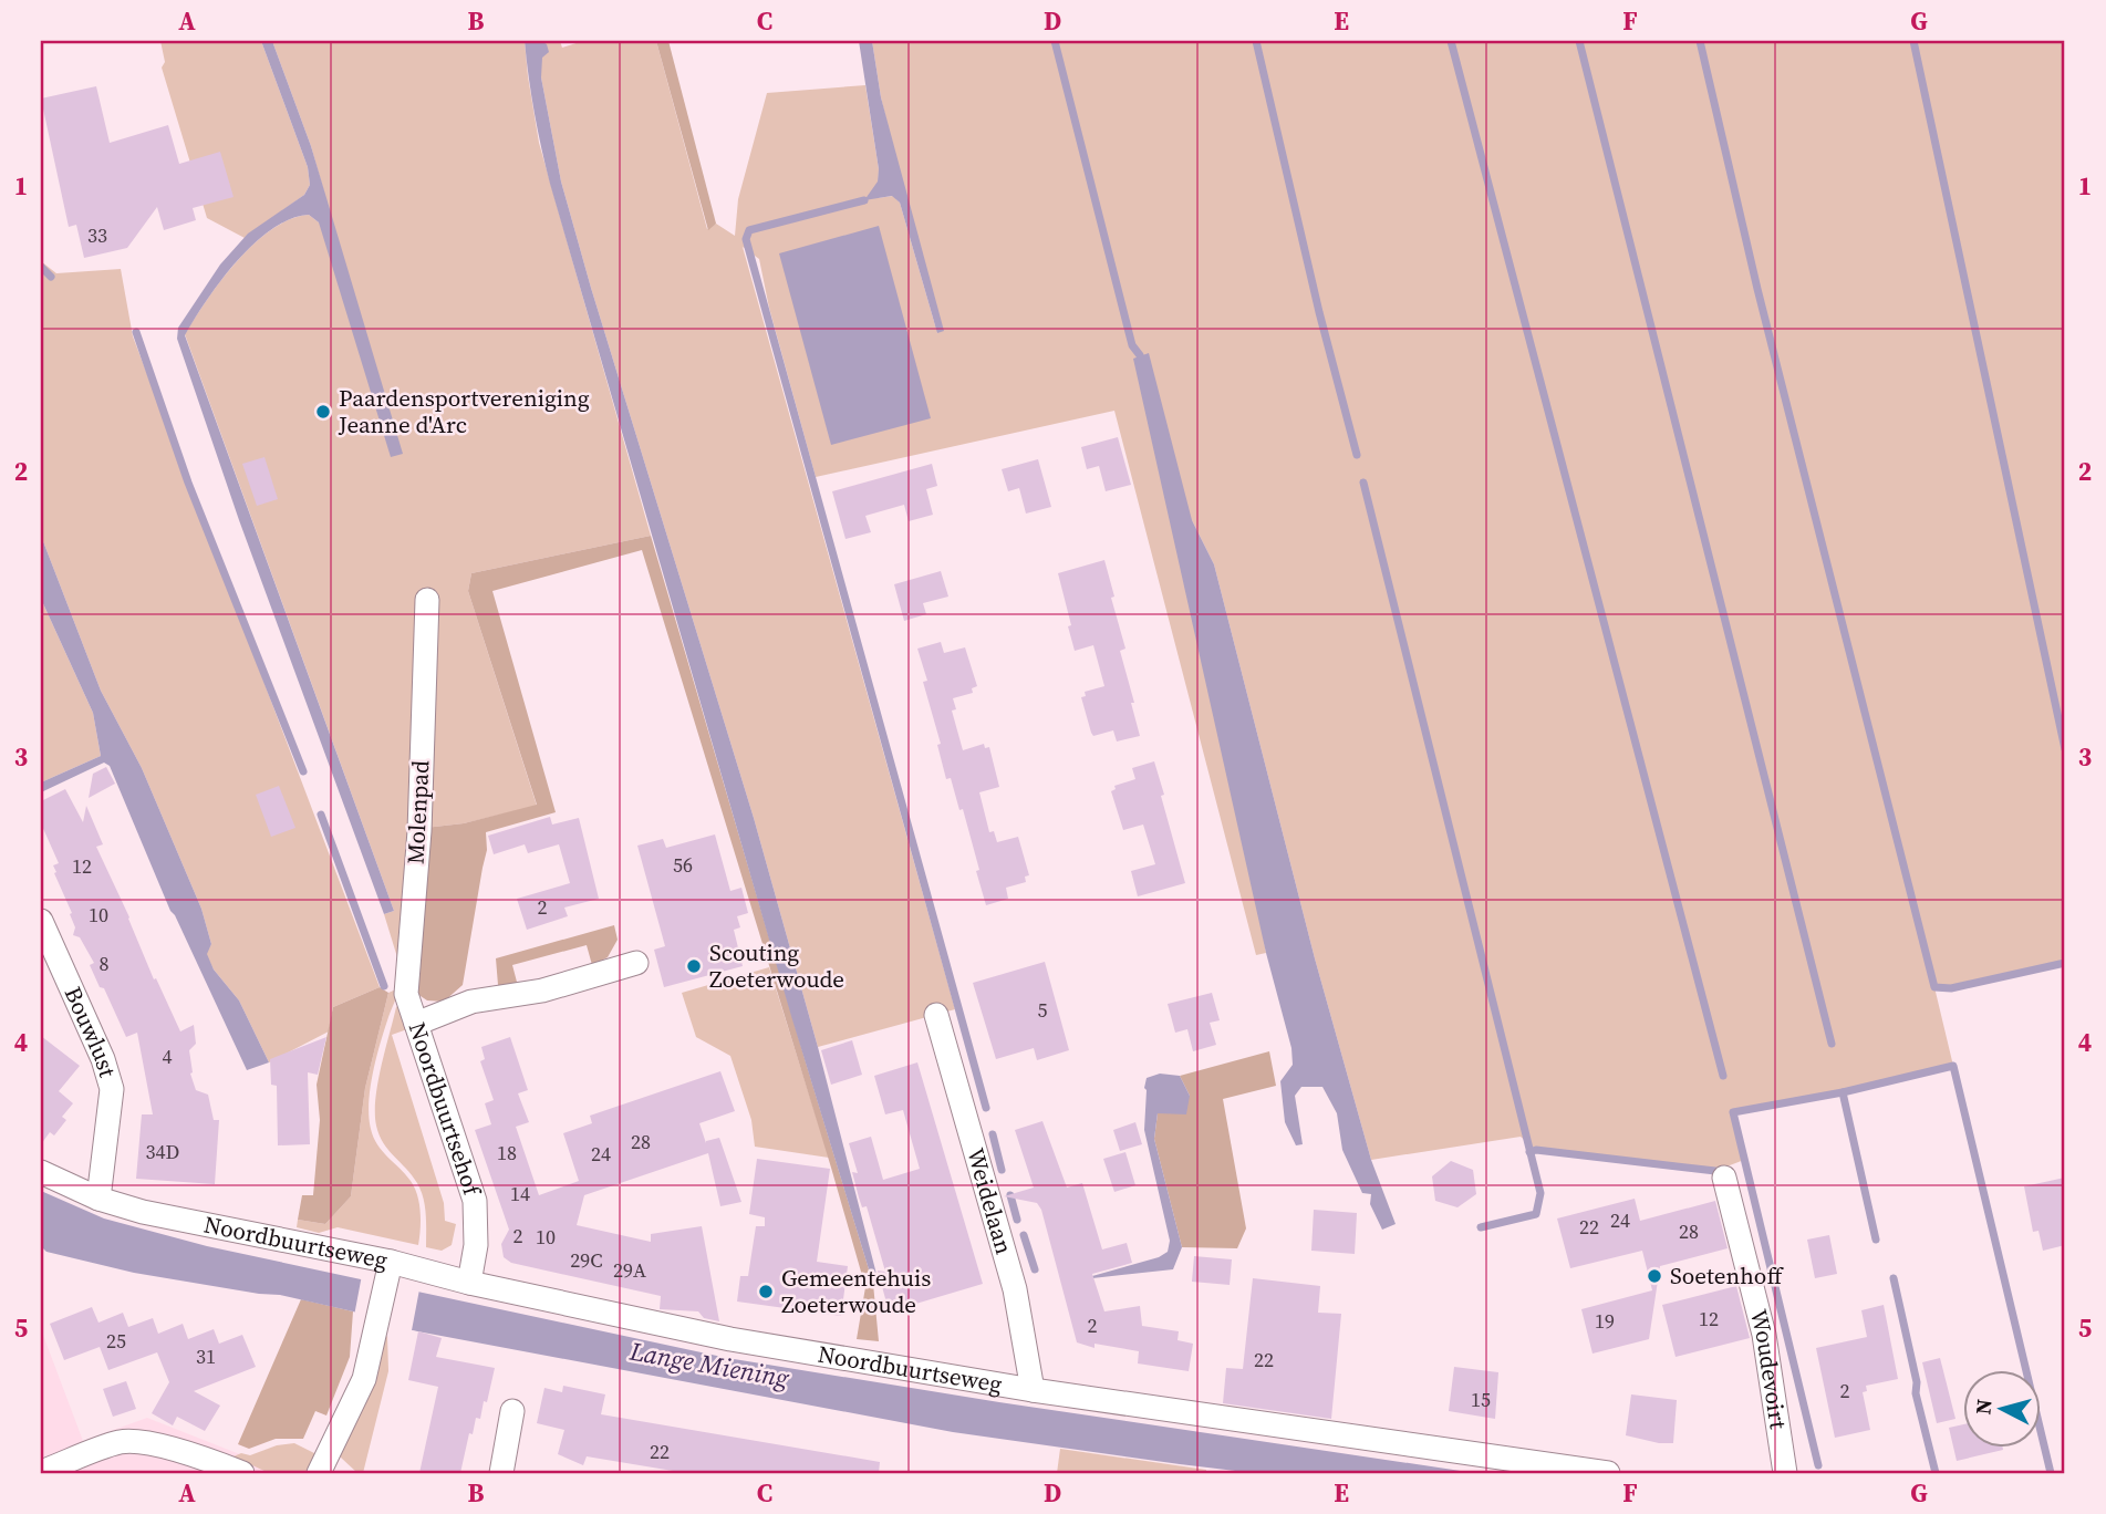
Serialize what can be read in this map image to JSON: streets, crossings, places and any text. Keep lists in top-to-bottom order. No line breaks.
{"streets":{"street":["Molenpad","Bouwlust","Noordbuurtsehof","Weidelaan","Noordbuurtseweg","Woudevoirt"]},"crossings":[["Molenpad","Noordbuurtsehof"],["Bouwlust","Noordbuurtseweg"],["Noordbuurtsehof","Noordbuurtseweg"],["Weidelaan","Noordbuurtseweg"]],"water":["Lange Miening"],"places":["Paardensportvereniging Jeanne d'Arc","Scouting Zoeterwoude","Soetenhoff","Gemeentehuis Zoeterwoude"],"house_numbers":["33","56","12","2","10","8","5","4","28","34D","18","24","14","24","22","28","2","10","29C","29A","12","19","2","25","31","22","2","15","22"],"north":"left","grid":{"columns":["A","B","C","D","E","F","G"],"rows":["1","2","3","4","5"]}}
